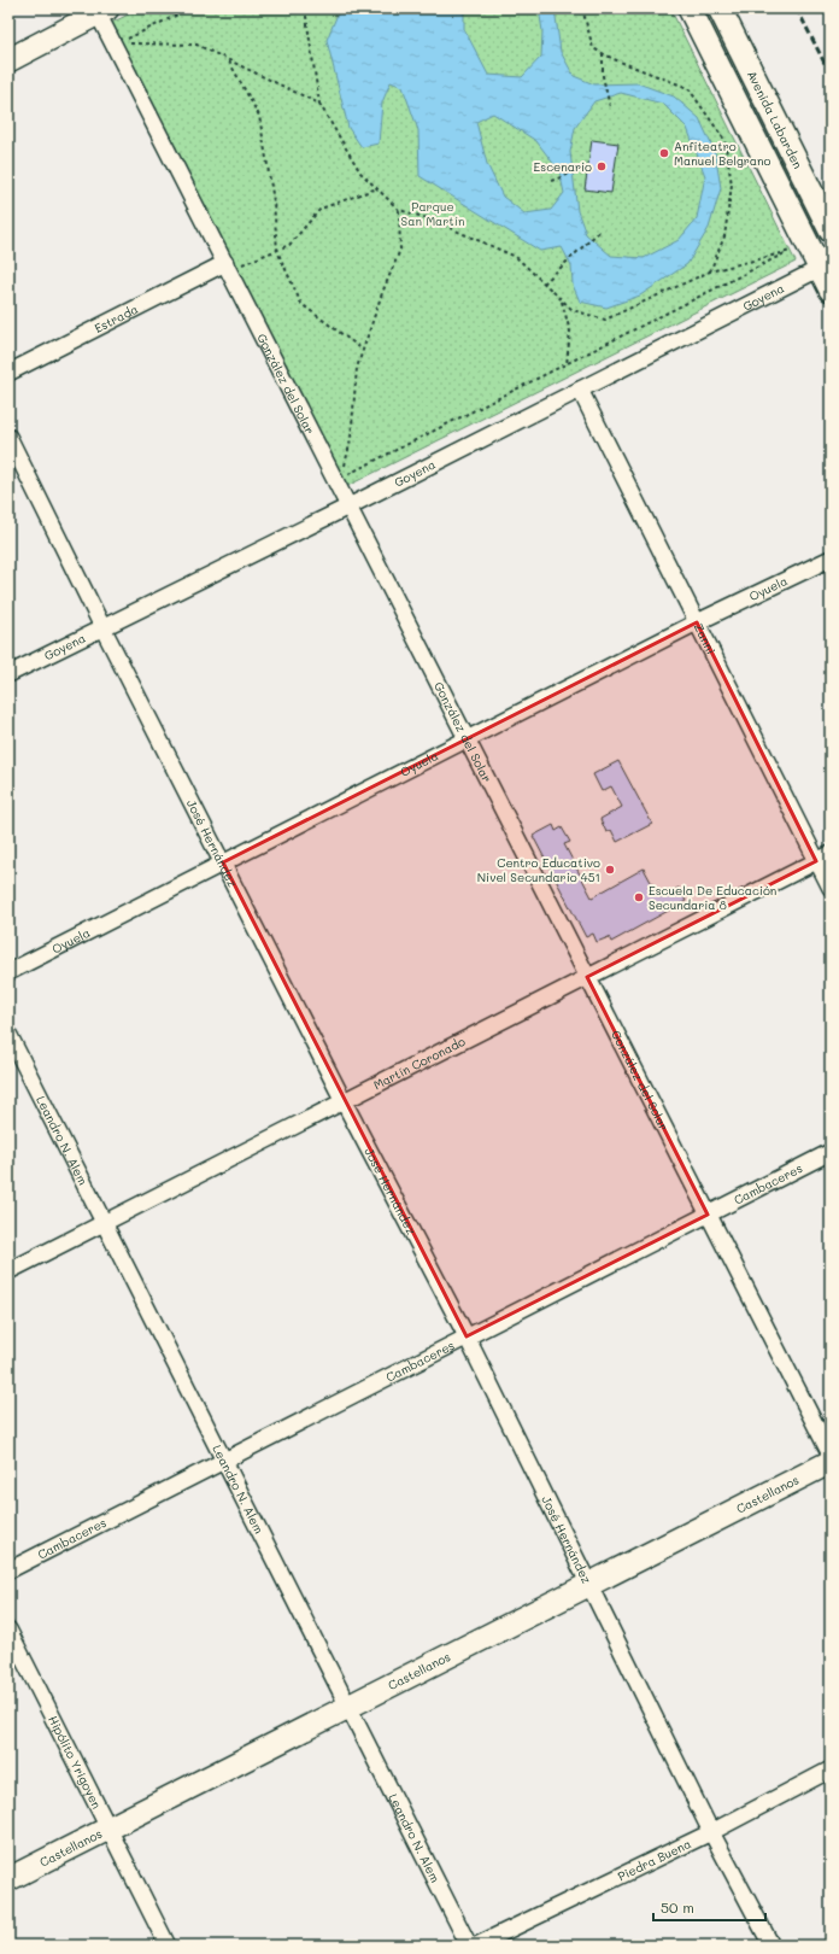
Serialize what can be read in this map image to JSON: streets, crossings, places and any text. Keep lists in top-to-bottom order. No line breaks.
{"streets":{"street":["Avenida Labarden","Goyena","Estrada","González del Solar","Oyuela","Zanni","José Hernández","Martín Coronado","Leandro N. Alem","Cambaceres","Castellanos","Hipólito Yrigoyen","Piedra Buena"]},"crossings":[["Goyena","González del Solar"],["Goyena","Zanni"],["Goyena","José Hernández"],["Estrada","González del Solar"],["González del Solar","Oyuela"],["González del Solar","Martín Coronado"],["González del Solar","Cambaceres"],["Oyuela","Zanni"],["Oyuela","José Hernández"],["Zanni","Martín Coronado"],["José Hernández","Martín Coronado"],["José Hernández","Cambaceres"],["José Hernández","Castellanos"],["José Hernández","Piedra Buena"],["Martín Coronado","Leandro N. Alem"],["Leandro N. Alem","Cambaceres"],["Leandro N. Alem","Castellanos"],["Castellanos","Hipólito Yrigoyen"]],"parks":["Parque San Martín"],"places":["Anfiteatro Manuel Belgrano","Escenario","Centro Educativo Nivel Secundario 451","Escuela De Educación Secundaria 8"],"scale_bar":"50 m"}
